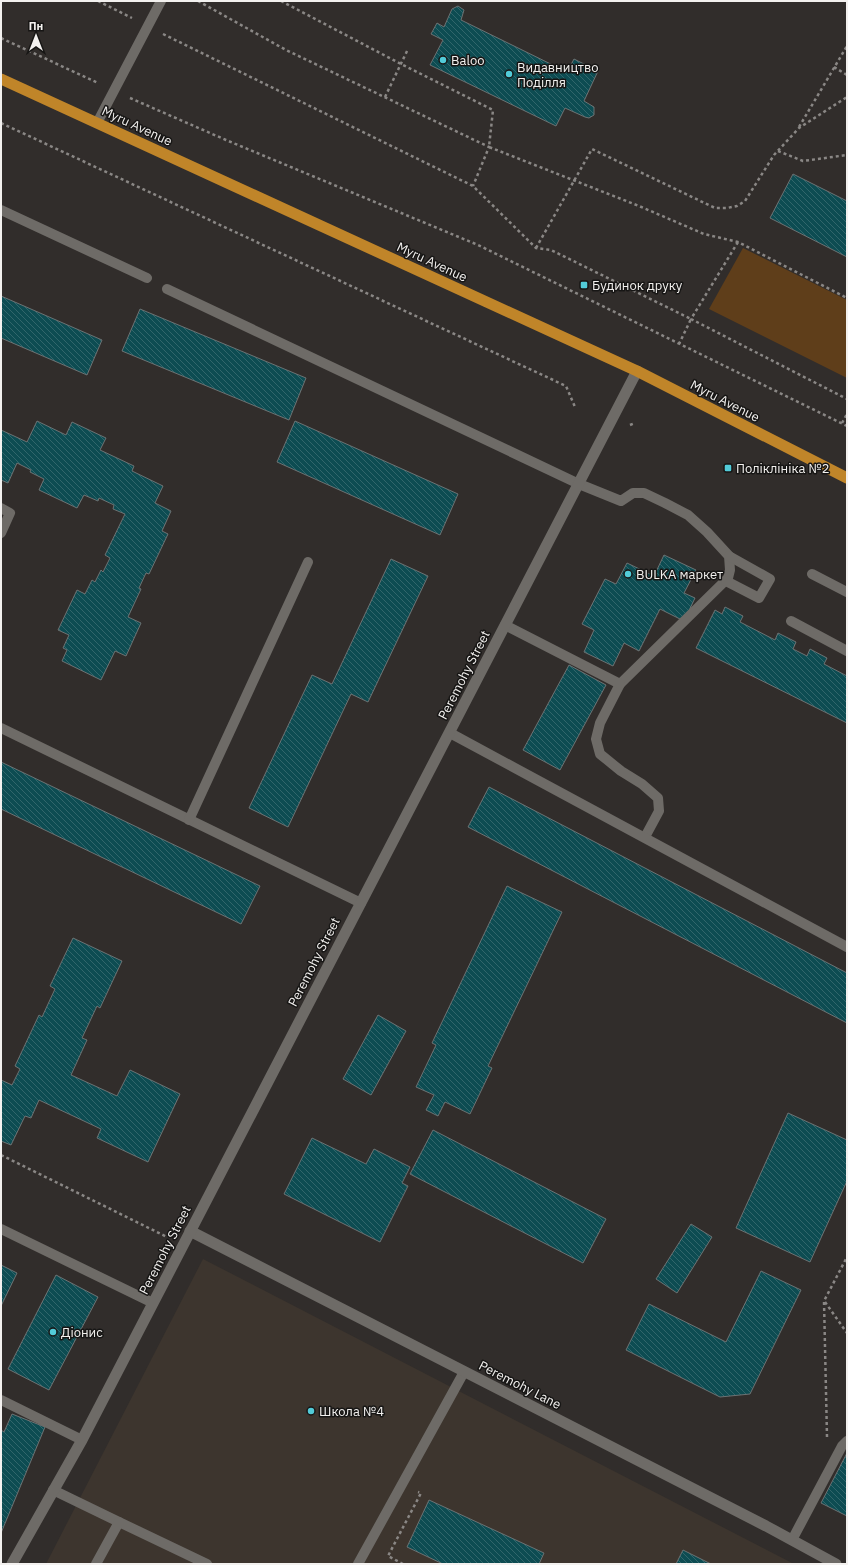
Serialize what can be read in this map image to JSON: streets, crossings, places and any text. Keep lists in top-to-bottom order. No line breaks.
{"streets":{"main road":["Myru Avenue"],"street":["Peremohy Street","Peremohy Lane"]},"crossings":[["Myru Avenue","Peremohy Street"],["Peremohy Street","Peremohy Lane"]],"places":{"other":["Baloo","Видавництво Поділля","BULKA маркет","Діонис","Школа №4"],"transit":["Будинок друку","Поліклініка №2"]},"north":"top"}
